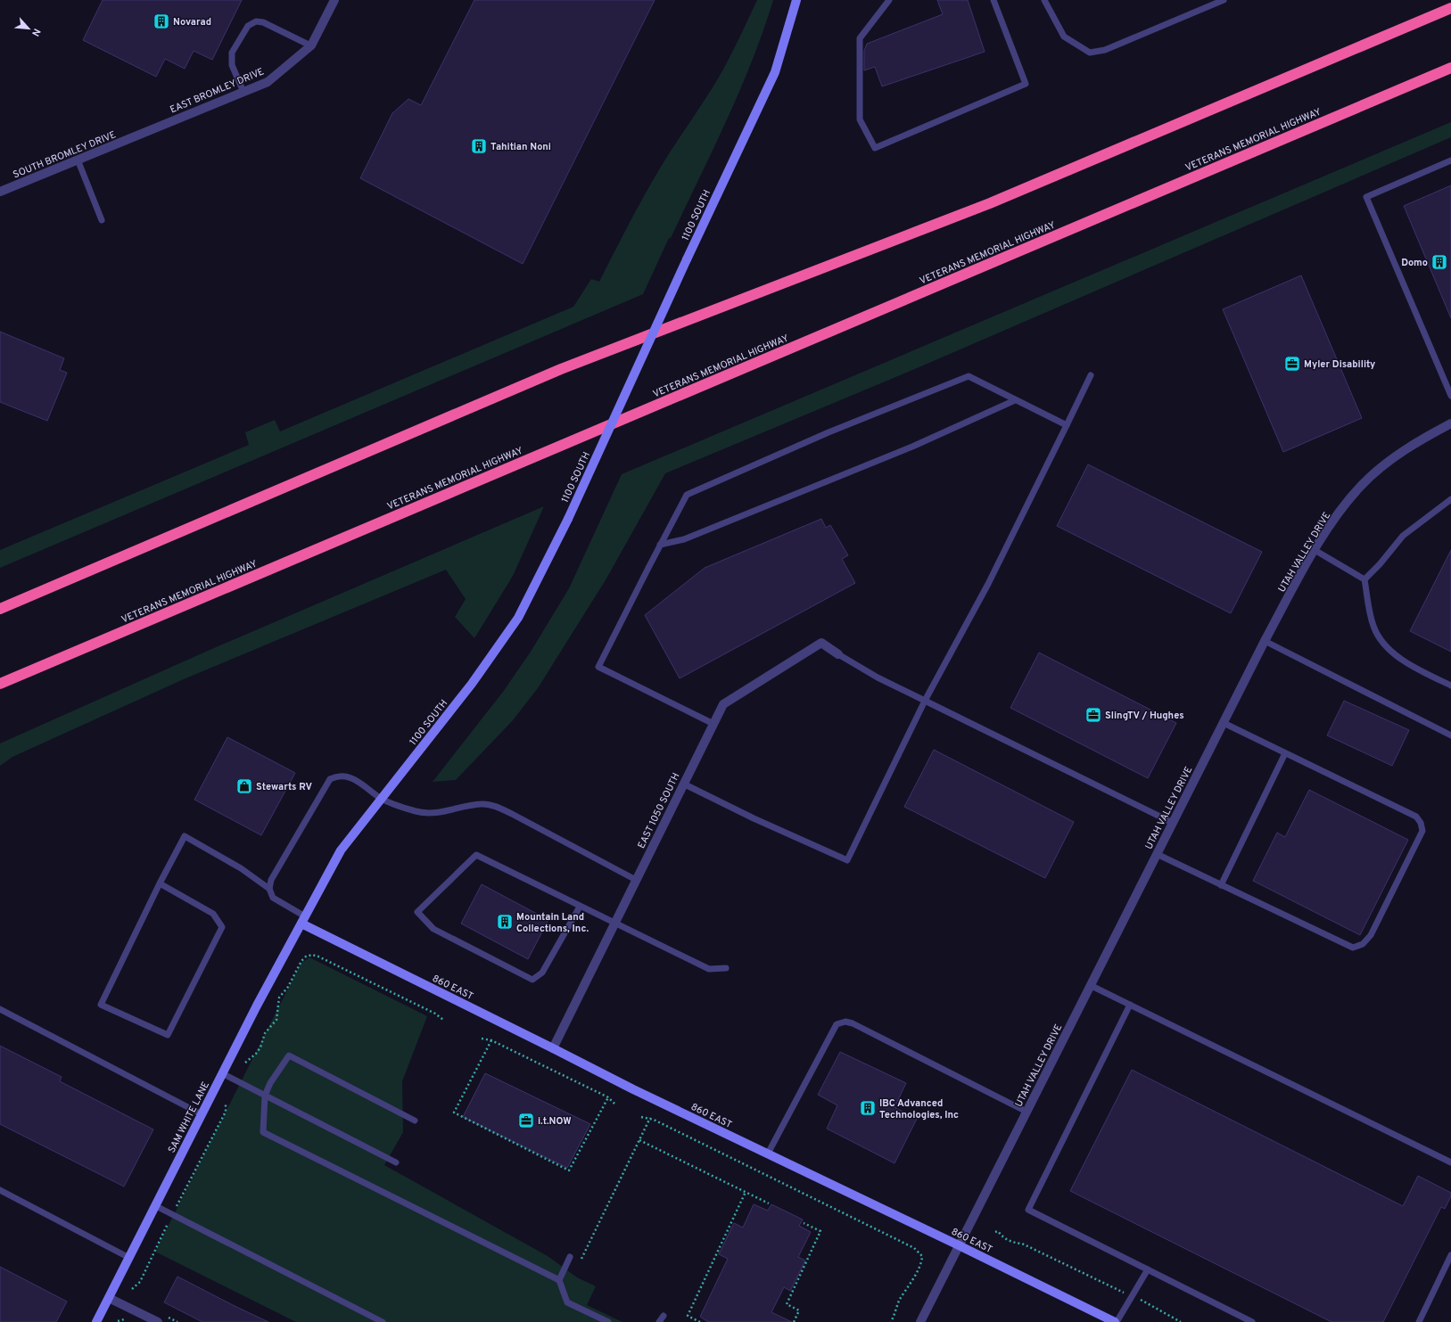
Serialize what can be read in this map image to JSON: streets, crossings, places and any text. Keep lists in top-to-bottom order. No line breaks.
{"streets":{"highway":["VETERANS MEMORIAL HIGHWAY"],"street":["EAST BROMLEY DRIVE","SOUTH BROMLEY DRIVE","1100 SOUTH","UTAH VALLEY DRIVE","EAST 1050 SOUTH","860 EAST","SAM WHITE LANE"]},"crossings":[["EAST BROMLEY DRIVE","SOUTH BROMLEY DRIVE"],["1100 SOUTH","860 EAST"],["1100 SOUTH","SAM WHITE LANE"],["UTAH VALLEY DRIVE","860 EAST"],["EAST 1050 SOUTH","860 EAST"],["860 EAST","SAM WHITE LANE"]],"places":{"building":["Novarad","Tahitian Noni","Domo","Mountain Land Collections, Inc.","IBC Advanced Technologies, Inc"],"office":["Myler Disability","SlingTV / Hughes","i.t.NOW"],"shop":["Stewarts RV"]},"north":"bottom right"}
